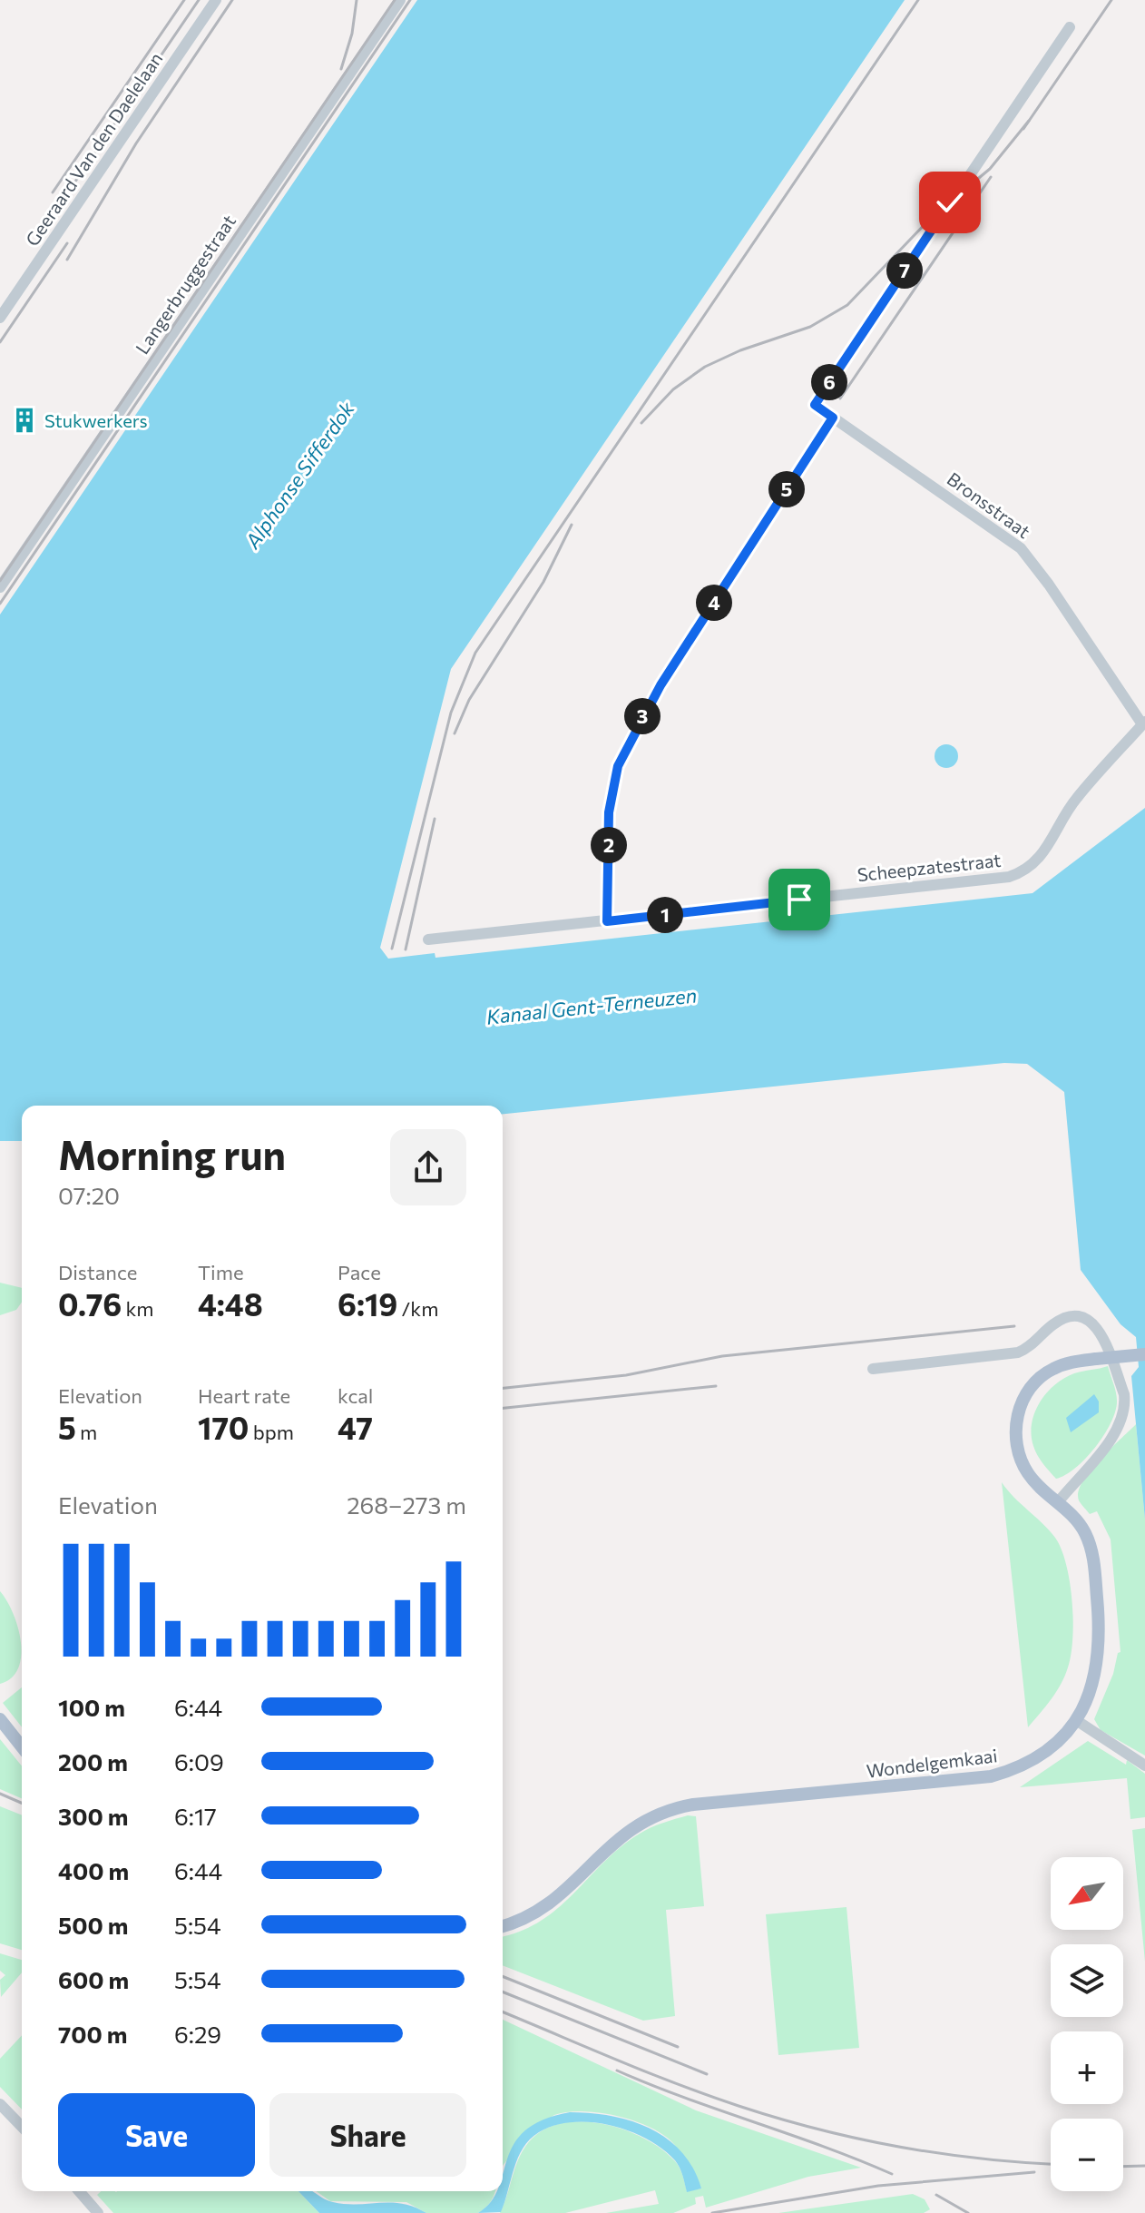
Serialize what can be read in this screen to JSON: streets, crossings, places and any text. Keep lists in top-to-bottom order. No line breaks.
{"streets":{"main road":["Wondelgemkaai"],"street":["Geeraard Van den Daelelaan","Langerbruggestraat","Bronsstraat","Scheepzatestraat"]},"crossings":[["Bronsstraat","Scheepzatestraat"]],"water":["Alphonse Sifferdok","Kanaal Gent-Terneuzen"],"places":{"building":["Stukwerkers"]},"north":"bottom left","page":{"pins":["7","6","5","4","3","2","1"],"heading":["Morning run","07:20"],"stats":[["Distance","0.76 km"],["Time","4:48"],["Pace","6:19 /km"],["Elevation","5 m"],["Heart rate","170 bpm"],["kcal","47"]],"chart":["Elevation","268–273 m"],"list":[{"name":"100 m","note":"6:44"},{"name":"200 m","note":"6:09"},{"name":"300 m","note":"6:17"},{"name":"400 m","note":"6:44"},{"name":"500 m","note":"5:54"},{"name":"600 m","note":"5:54"},{"name":"700 m","note":"6:29"}],"map_buttons":["+","−"],"buttons":["Save","Share"]}}
